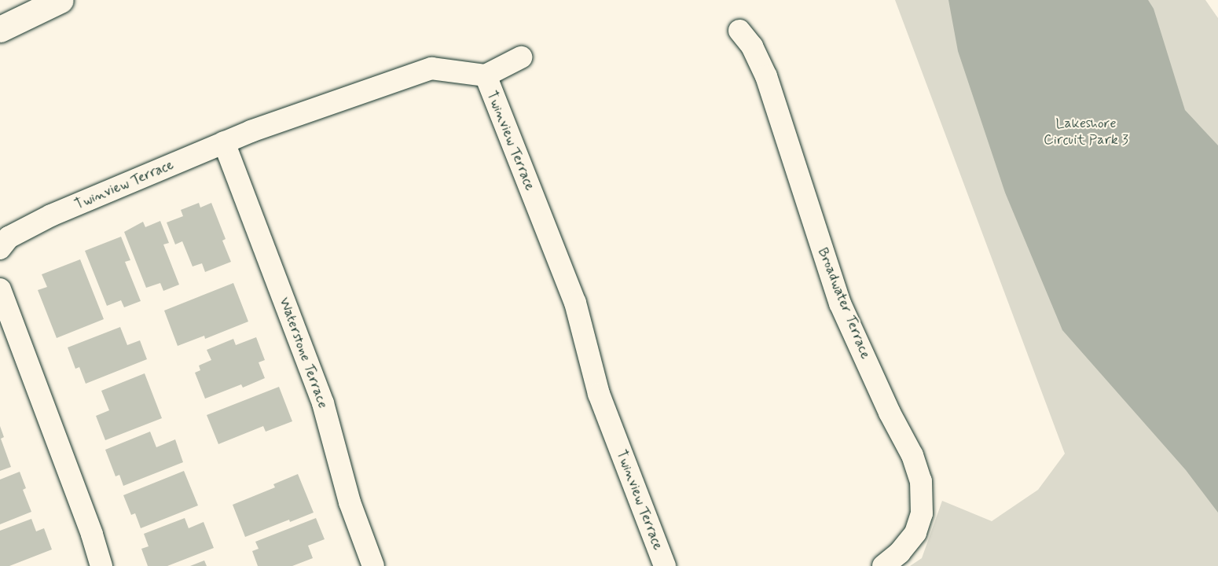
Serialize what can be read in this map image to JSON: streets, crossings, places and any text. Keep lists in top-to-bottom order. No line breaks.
{"streets":{"street":["Twinview Terrace","Broadwater Terrace","Waterstone Terrace"]},"crossings":[["Twinview Terrace","Waterstone Terrace"]],"parks":["Lakeshore Circuit Park 3"]}
